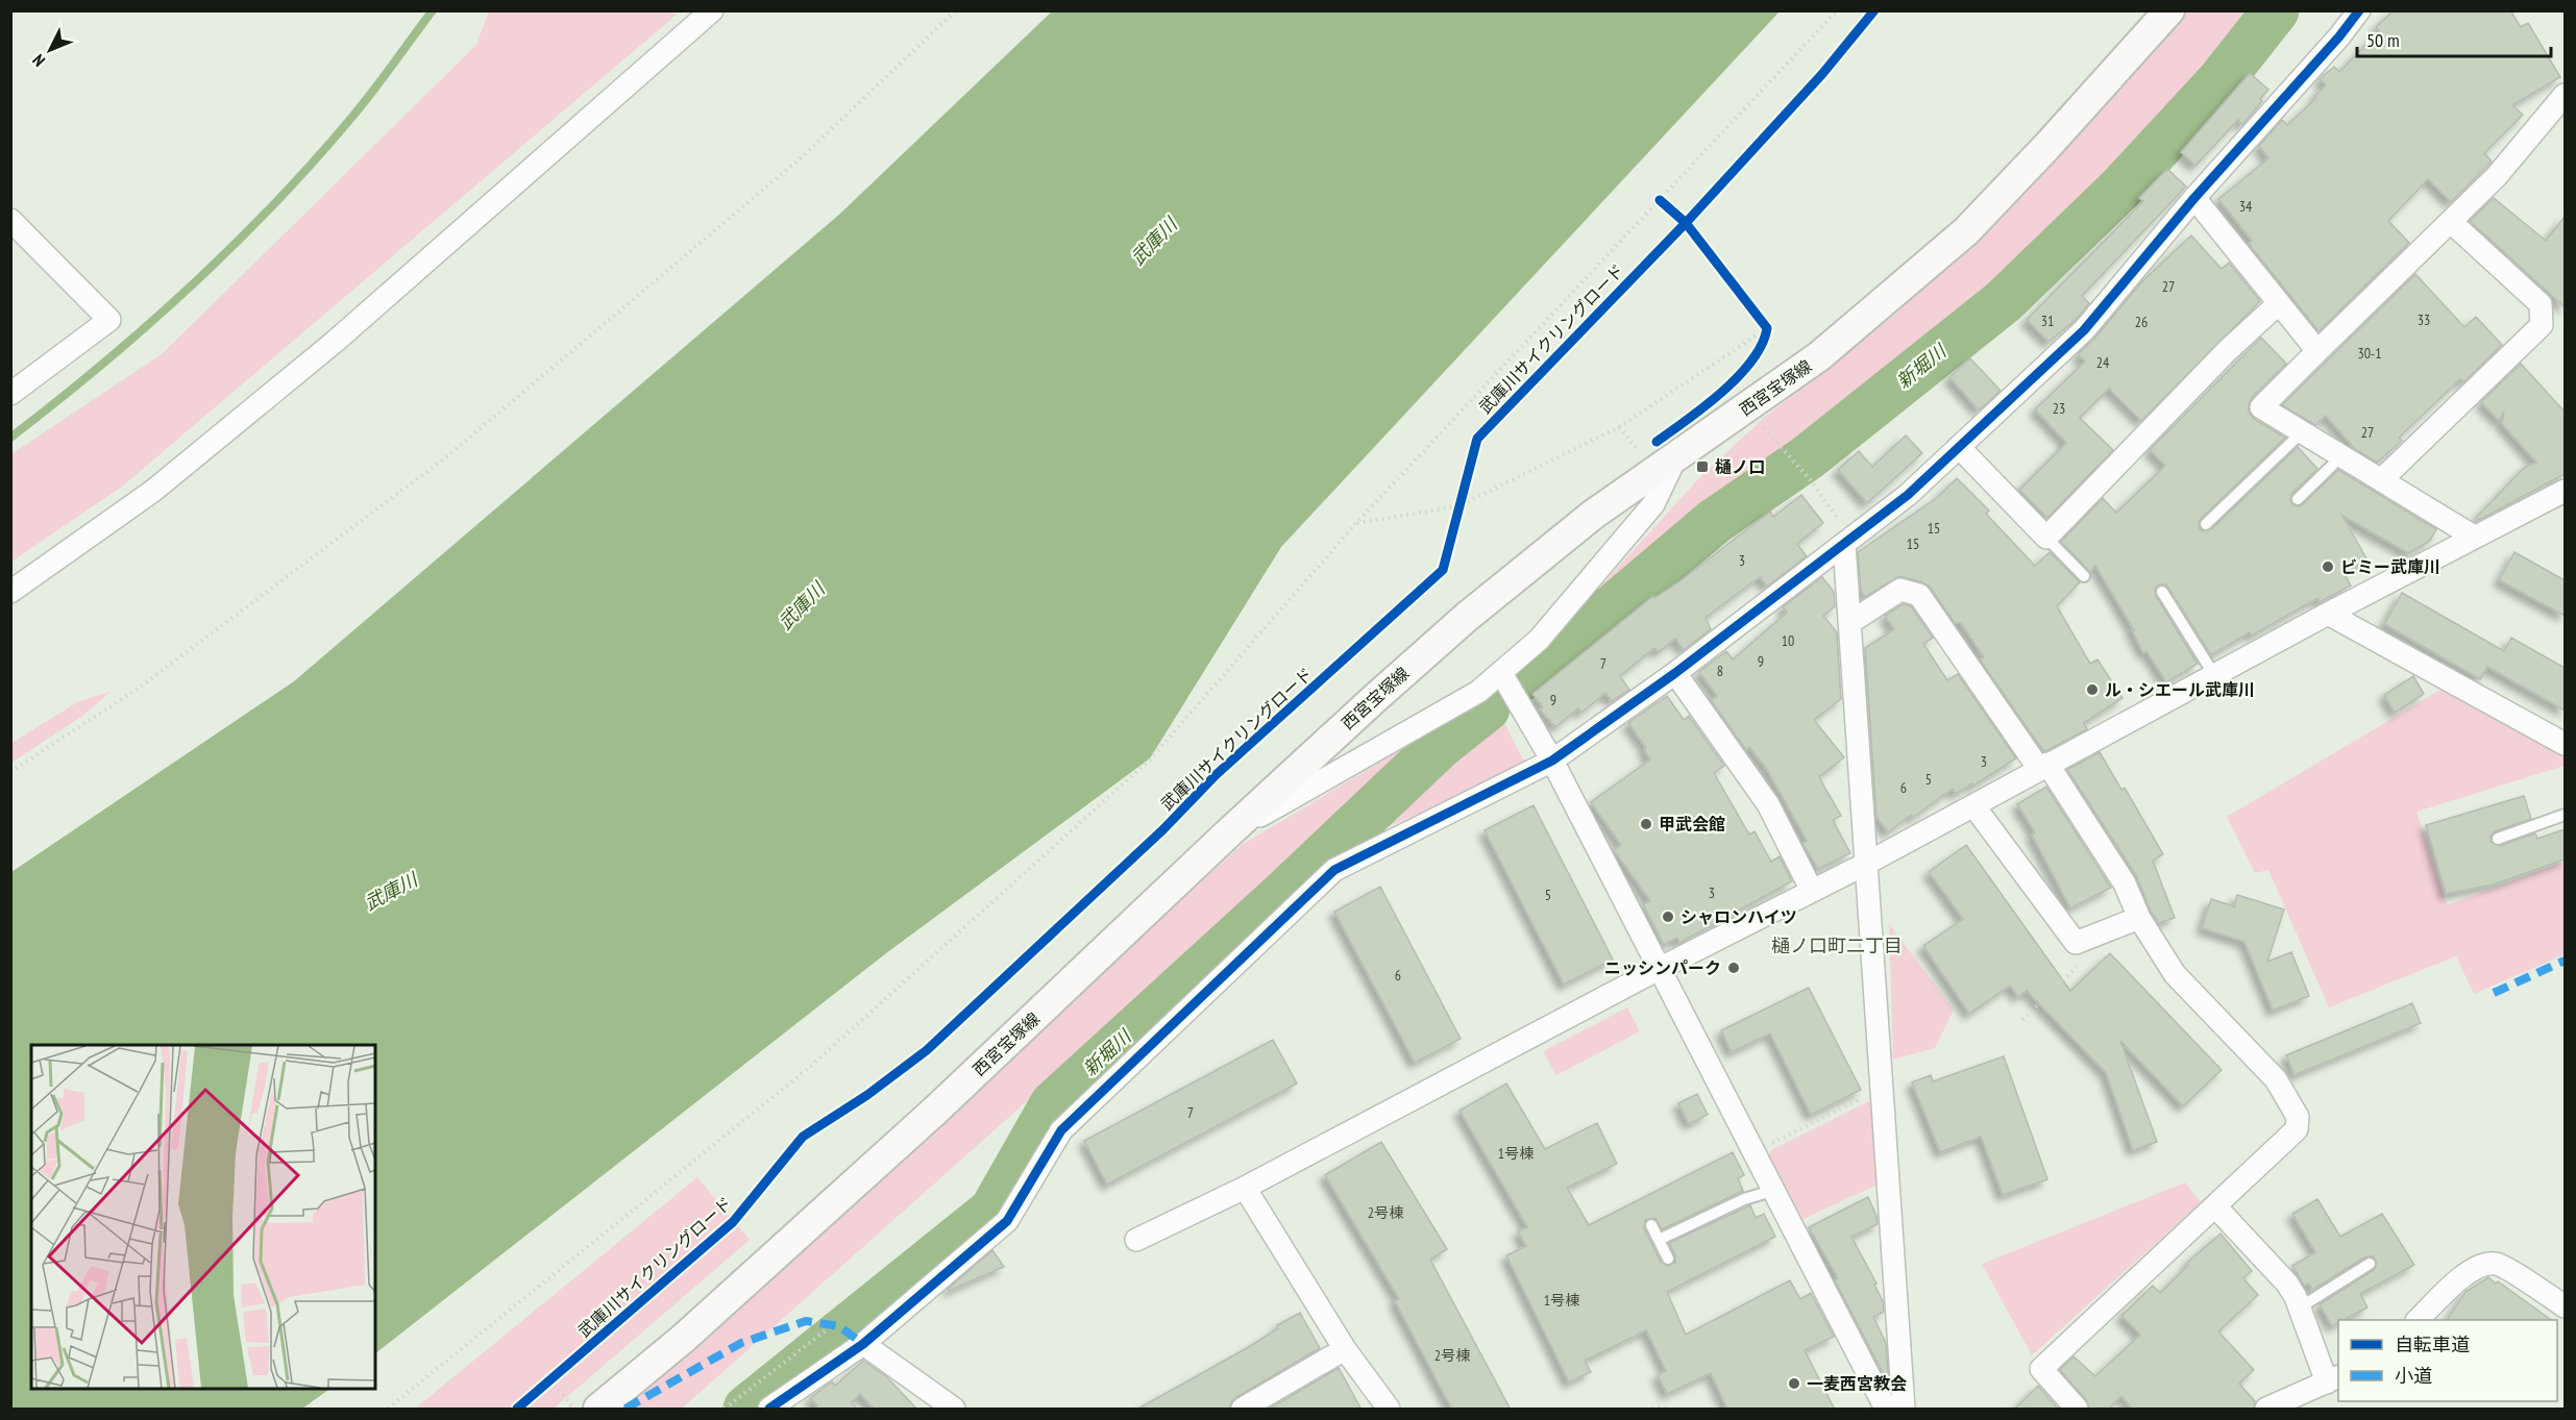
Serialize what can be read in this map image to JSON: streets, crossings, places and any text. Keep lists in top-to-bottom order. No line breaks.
{"streets":{"main road":["西宮宝塚線"],"cycle path":["武庫川サイクリングロード"]},"districts":["樋ノ口町二丁目"],"water":["武庫川","新堀川"],"places":{"transit":["樋ノ口"],"other":["ビミー武庫川","ル・シエール武庫川","甲武会館","シャロンハイツ","ニッシンパーク","一麦西宮教会"]},"house_numbers":["34","27","33","31","26","30-1","24","23","27","15","15","3","10","9","7","8","9","3","5","6","3","5","6","7","1号棟","2号棟","1号棟","2号棟"],"legend":["自転車道","小道"],"scale_bar":"50 m","north":"bottom left"}
